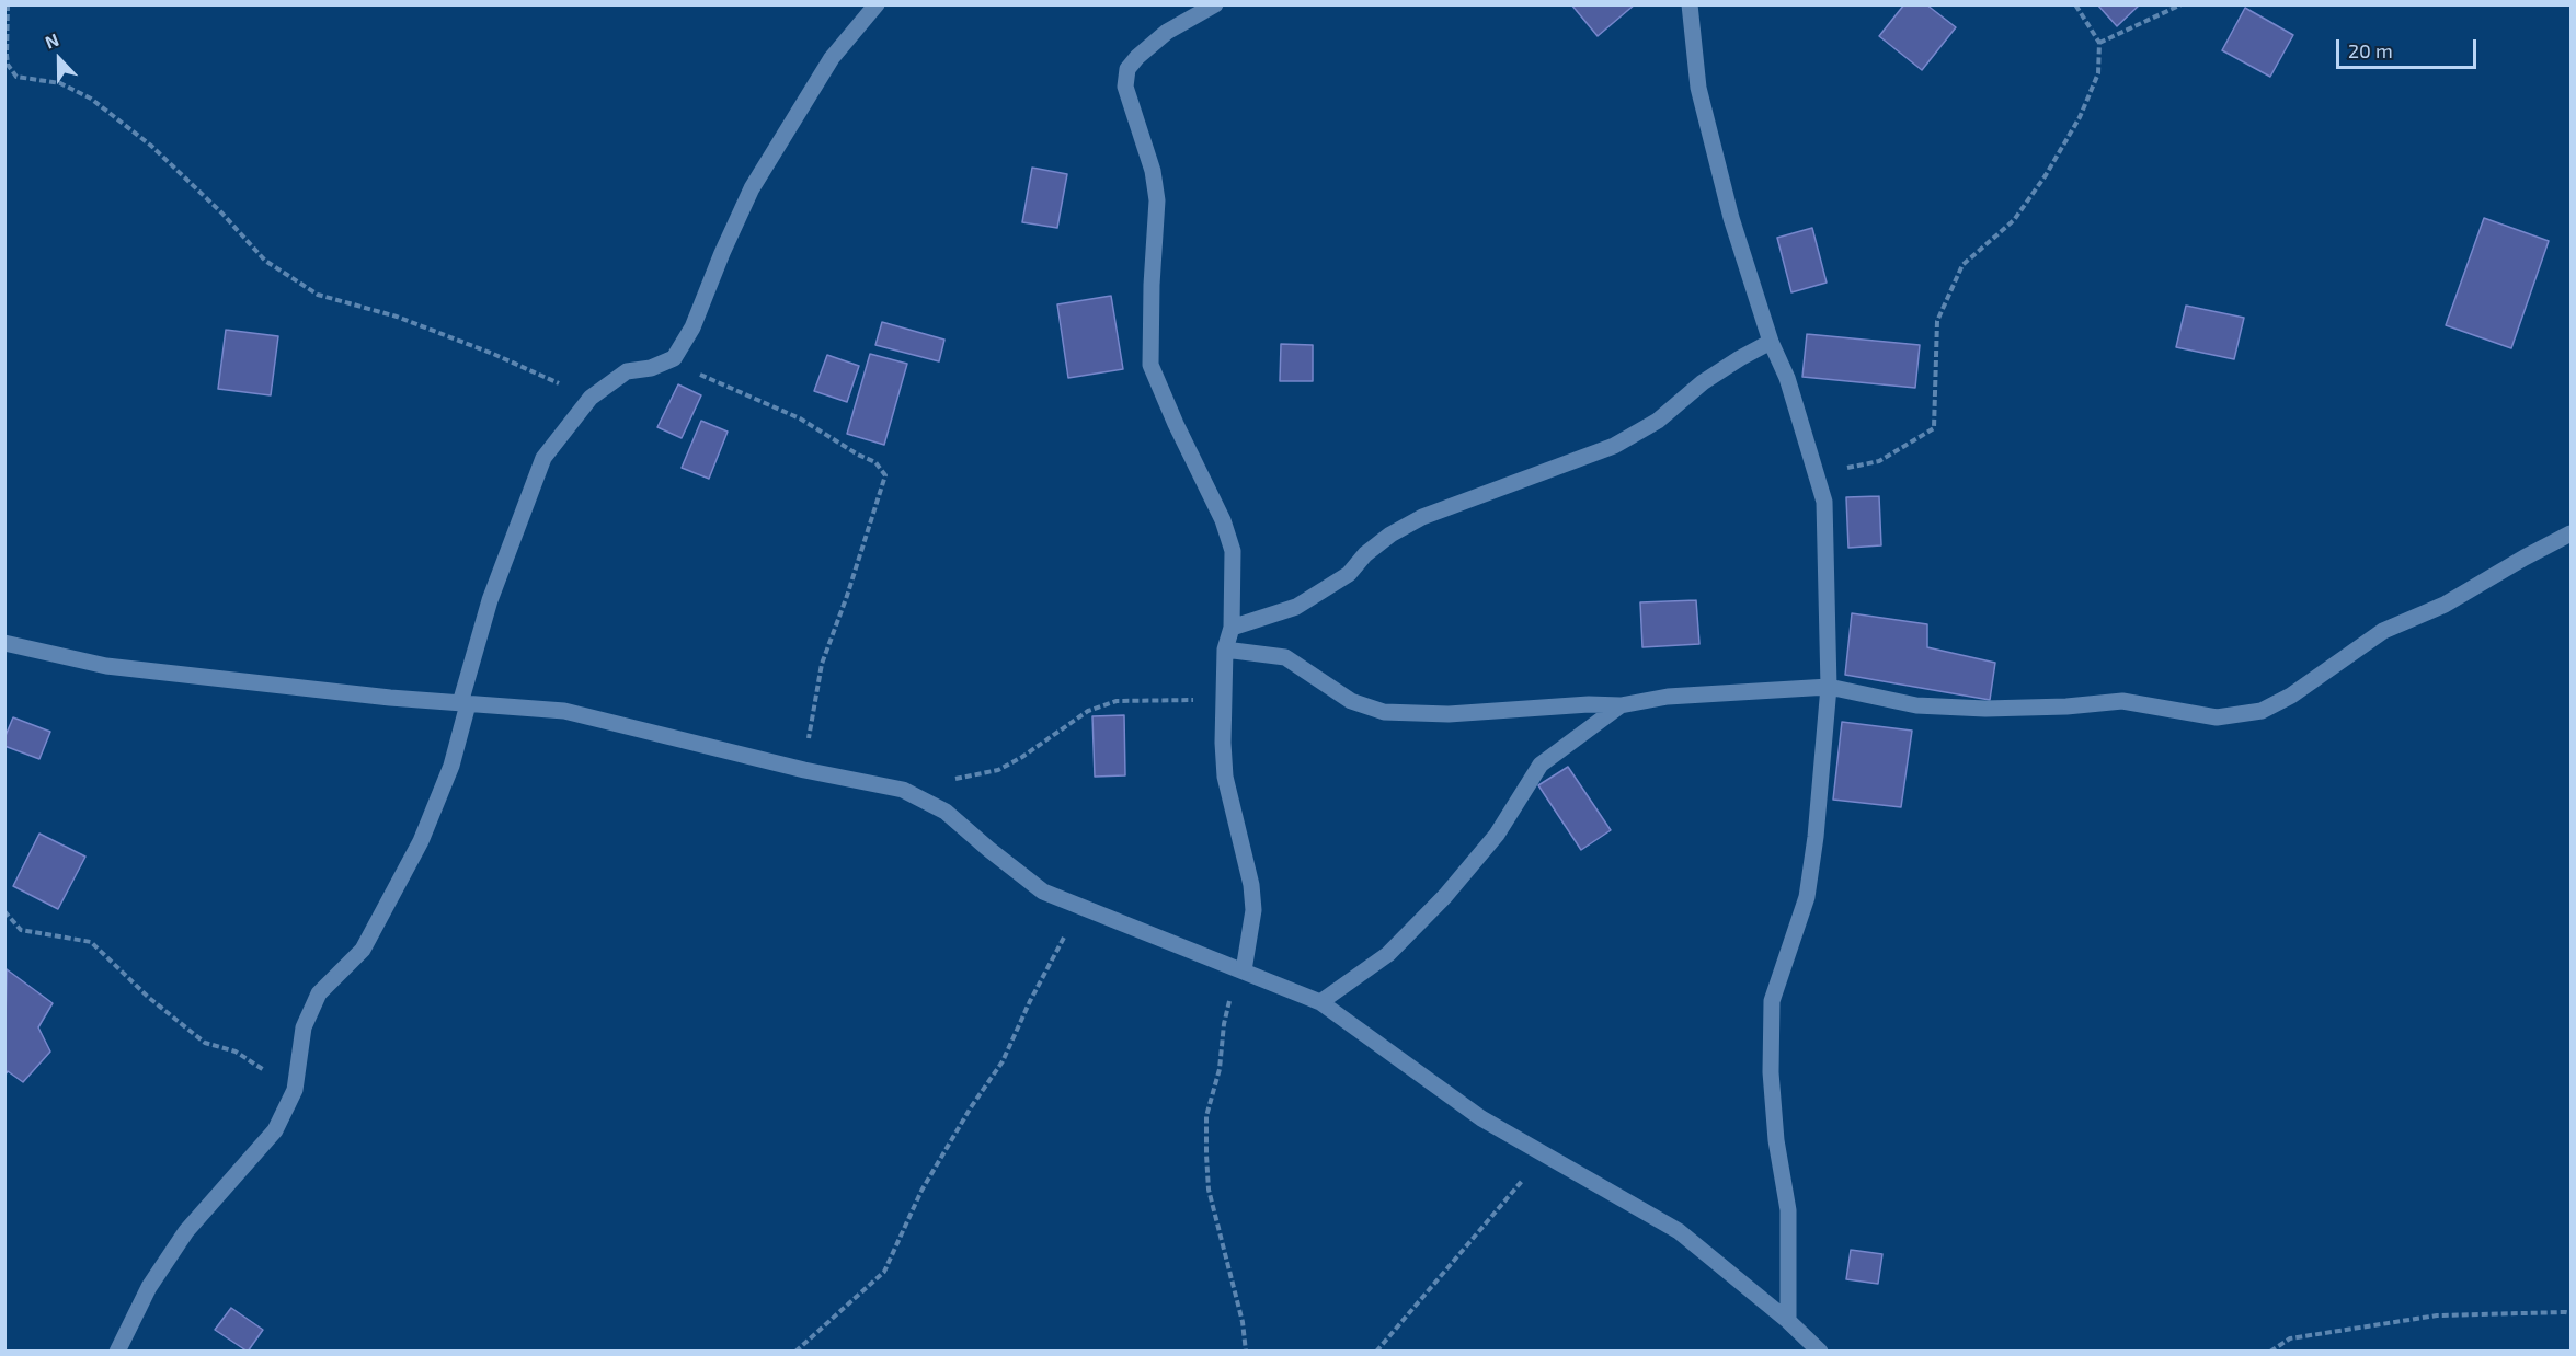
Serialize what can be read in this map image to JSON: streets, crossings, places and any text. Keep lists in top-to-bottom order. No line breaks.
{"scale_bar":"20 m","north":"top"}
